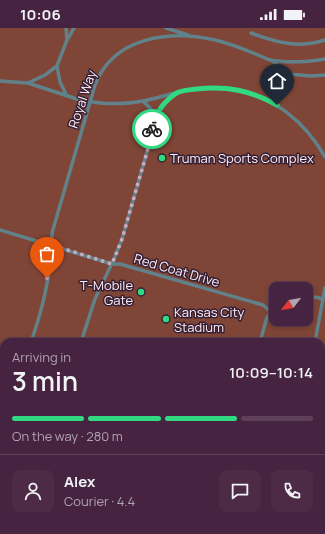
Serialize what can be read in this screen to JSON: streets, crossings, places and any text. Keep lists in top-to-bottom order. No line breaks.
{"streets":{"street":["Royal Way","Red Coat Drive"]},"crossings":[["Royal Way","Red Coat Drive"]],"places":["Truman Sports Complex","T-Mobile Gate","Kansas City Stadium"],"north":"bottom left","page":{"status":"10:06","heading":["3 min","Arriving in","10:09–10:14"],"panel":["Alex","Courier · 4.4"],"bar":"On the way · 280 m"}}
